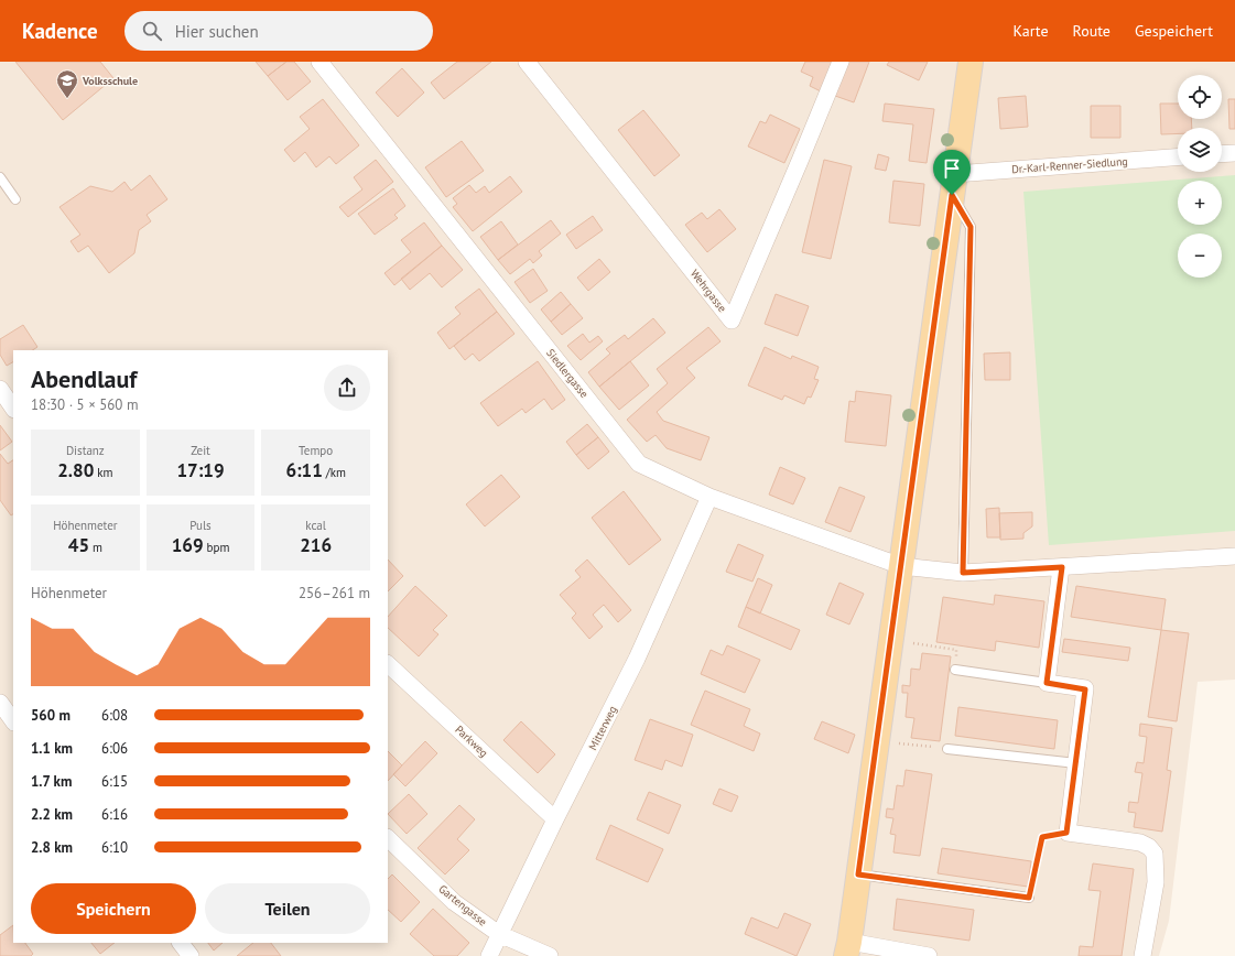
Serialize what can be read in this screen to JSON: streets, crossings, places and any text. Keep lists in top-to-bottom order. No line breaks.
{"streets":{"street":["Dr.-Karl-Renner-Siedlung","Wehrgasse","Siedlergasse","Mitterweg","Parkweg","Gartengasse"]},"crossings":[["Siedlergasse","Mitterweg"],["Mitterweg","Parkweg"],["Mitterweg","Gartengasse"]],"places":{"school or university":["Volksschule"]},"page":{"header":"Kadence","search":"Hier suchen","nav":["Karte","Route","Gespeichert"],"map_buttons":["+","−"],"heading":["Abendlauf","18:30 · 5 × 560 m"],"stats":[["Distanz","2.80 km"],["Zeit","17:19"],["Tempo","6:11 /km"],["Höhenmeter","45 m"],["Puls","169 bpm"],["kcal","216"]],"chart":["Höhenmeter","256–261 m"],"list":[{"name":"560 m","note":"6:08"},{"name":"1.1 km","note":"6:06"},{"name":"1.7 km","note":"6:15"},{"name":"2.2 km","note":"6:16"},{"name":"2.8 km","note":"6:10"}],"buttons":["Speichern","Teilen"]}}
